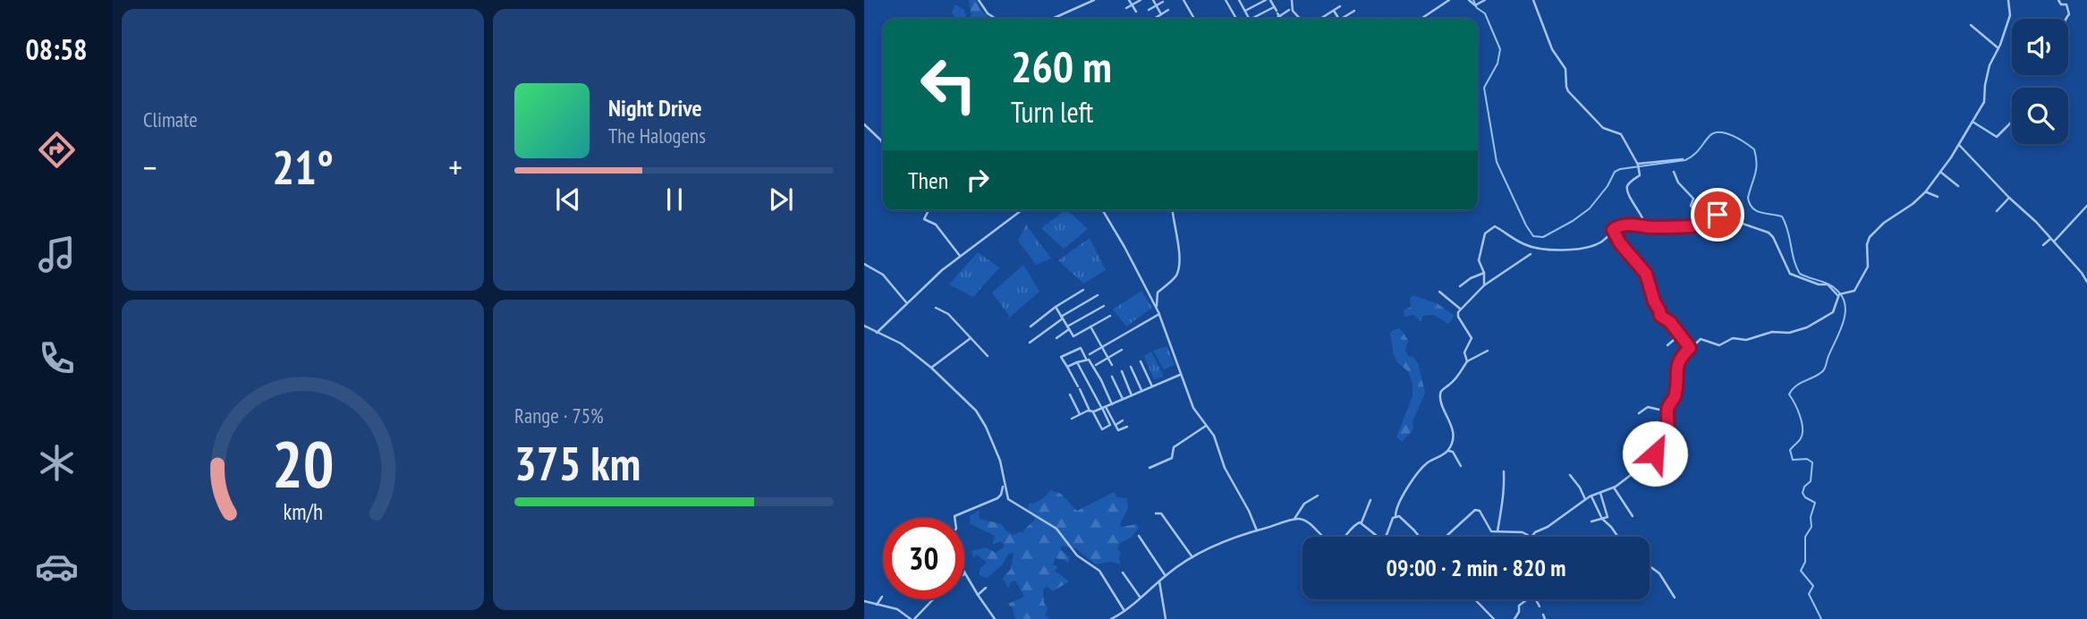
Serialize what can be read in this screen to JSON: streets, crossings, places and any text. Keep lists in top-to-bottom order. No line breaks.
{"page":{"tabs":"08:58","tile":["Climate",["Range · 75%","375 km"]],"turn":["260 m","Turn left"],"song":["Night Drive","The Halogens"],"heat":["−","21°","+"],"then":"Then","limit":"30","trip":"09:00 · 2 min · 820 m","gauge":["20","km/h"]}}
